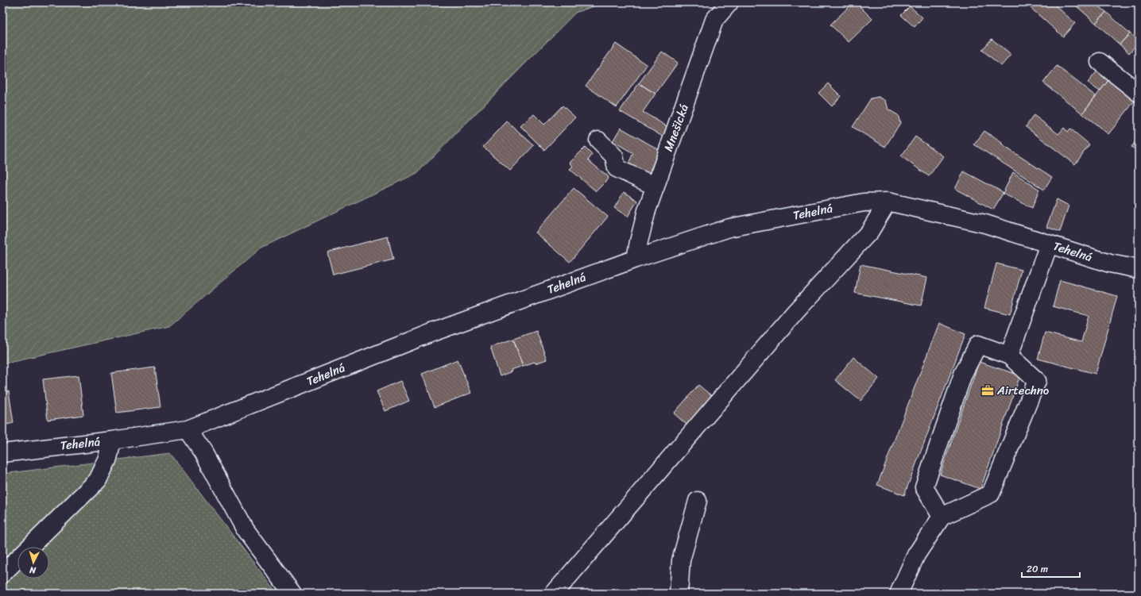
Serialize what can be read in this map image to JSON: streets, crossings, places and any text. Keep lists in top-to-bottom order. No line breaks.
{"streets":{"street":["Mnešická","Tehelná"]},"crossings":[["Mnešická","Tehelná"]],"places":{"office":["Airtechno"]},"scale_bar":"20 m","north":"bottom"}
